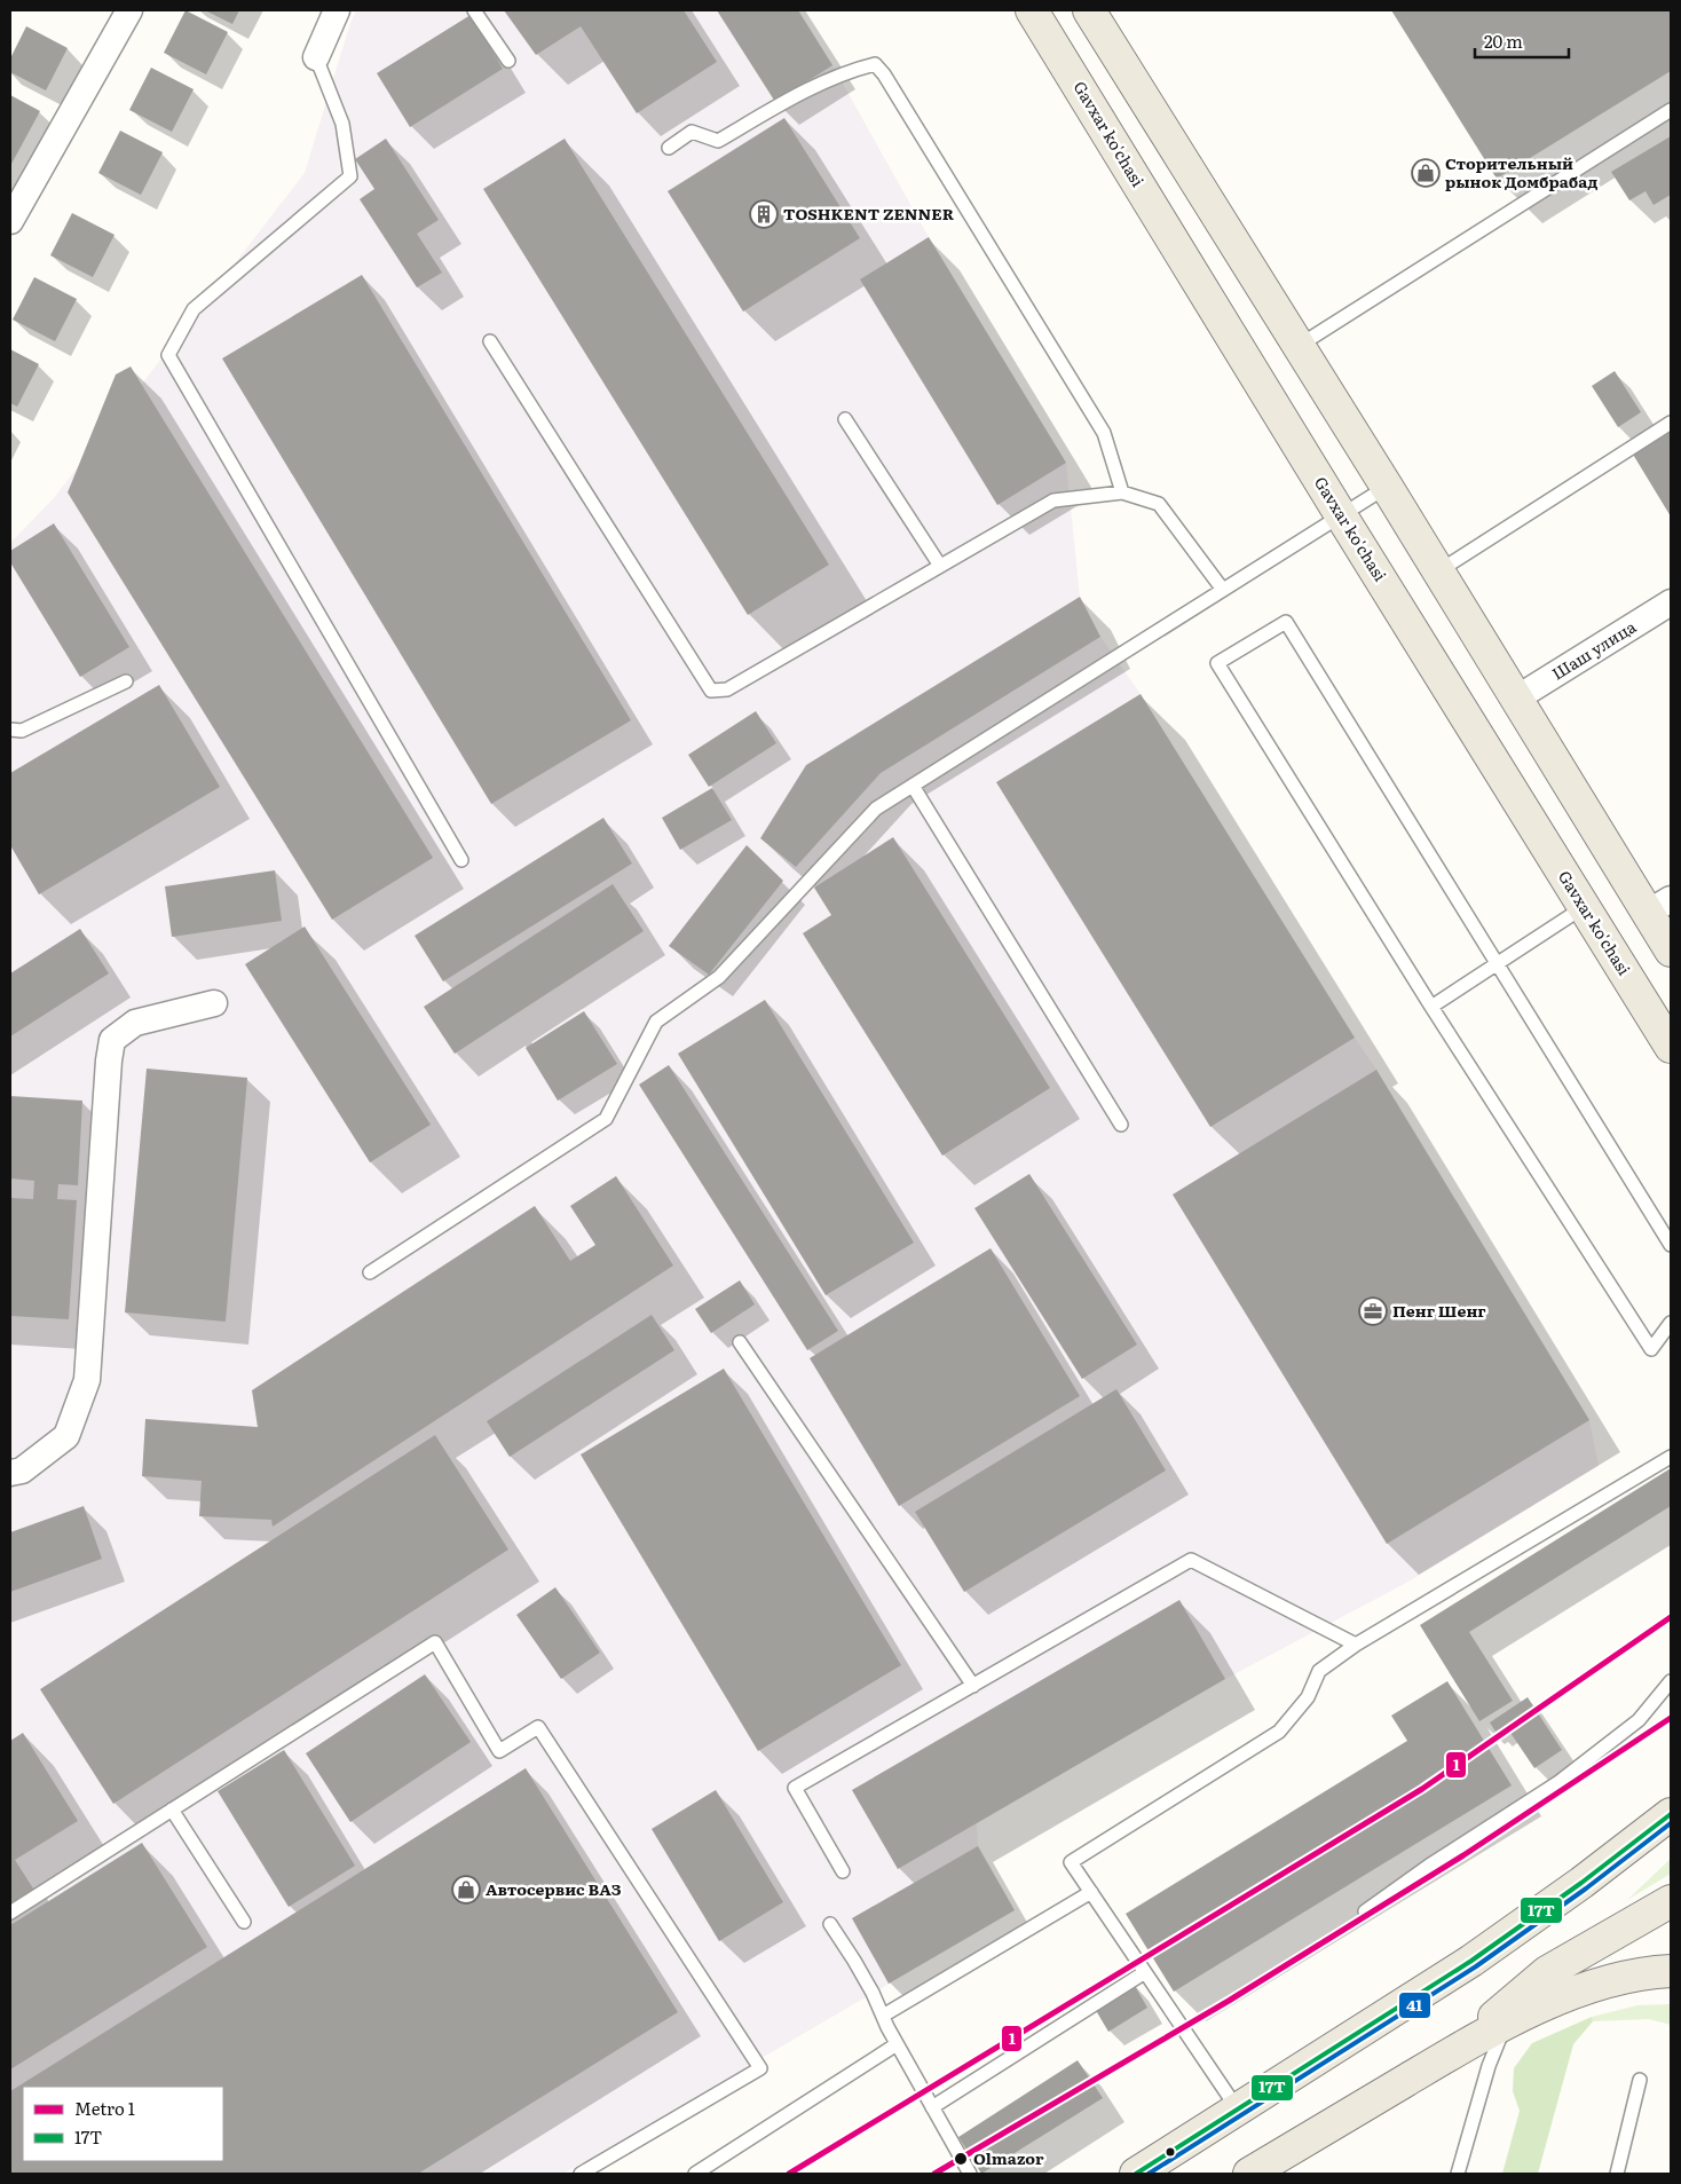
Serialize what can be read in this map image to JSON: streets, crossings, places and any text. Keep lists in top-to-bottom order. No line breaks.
{"streets":{"main road":["Gavxar ko'chasi"],"street":["Шаш улица"]},"places":{"shop":["Сторительный рынок Домбрабад","Автосервис ВАЗ"],"building":["TOSHKENT ZENNER"],"office":["Пенг Шенг"],"other":["Olmazor"]},"lines":["metro line 1","transit line 17T","transit line 41"],"legend":["Metro 1","17T"],"scale_bar":"20 m"}
